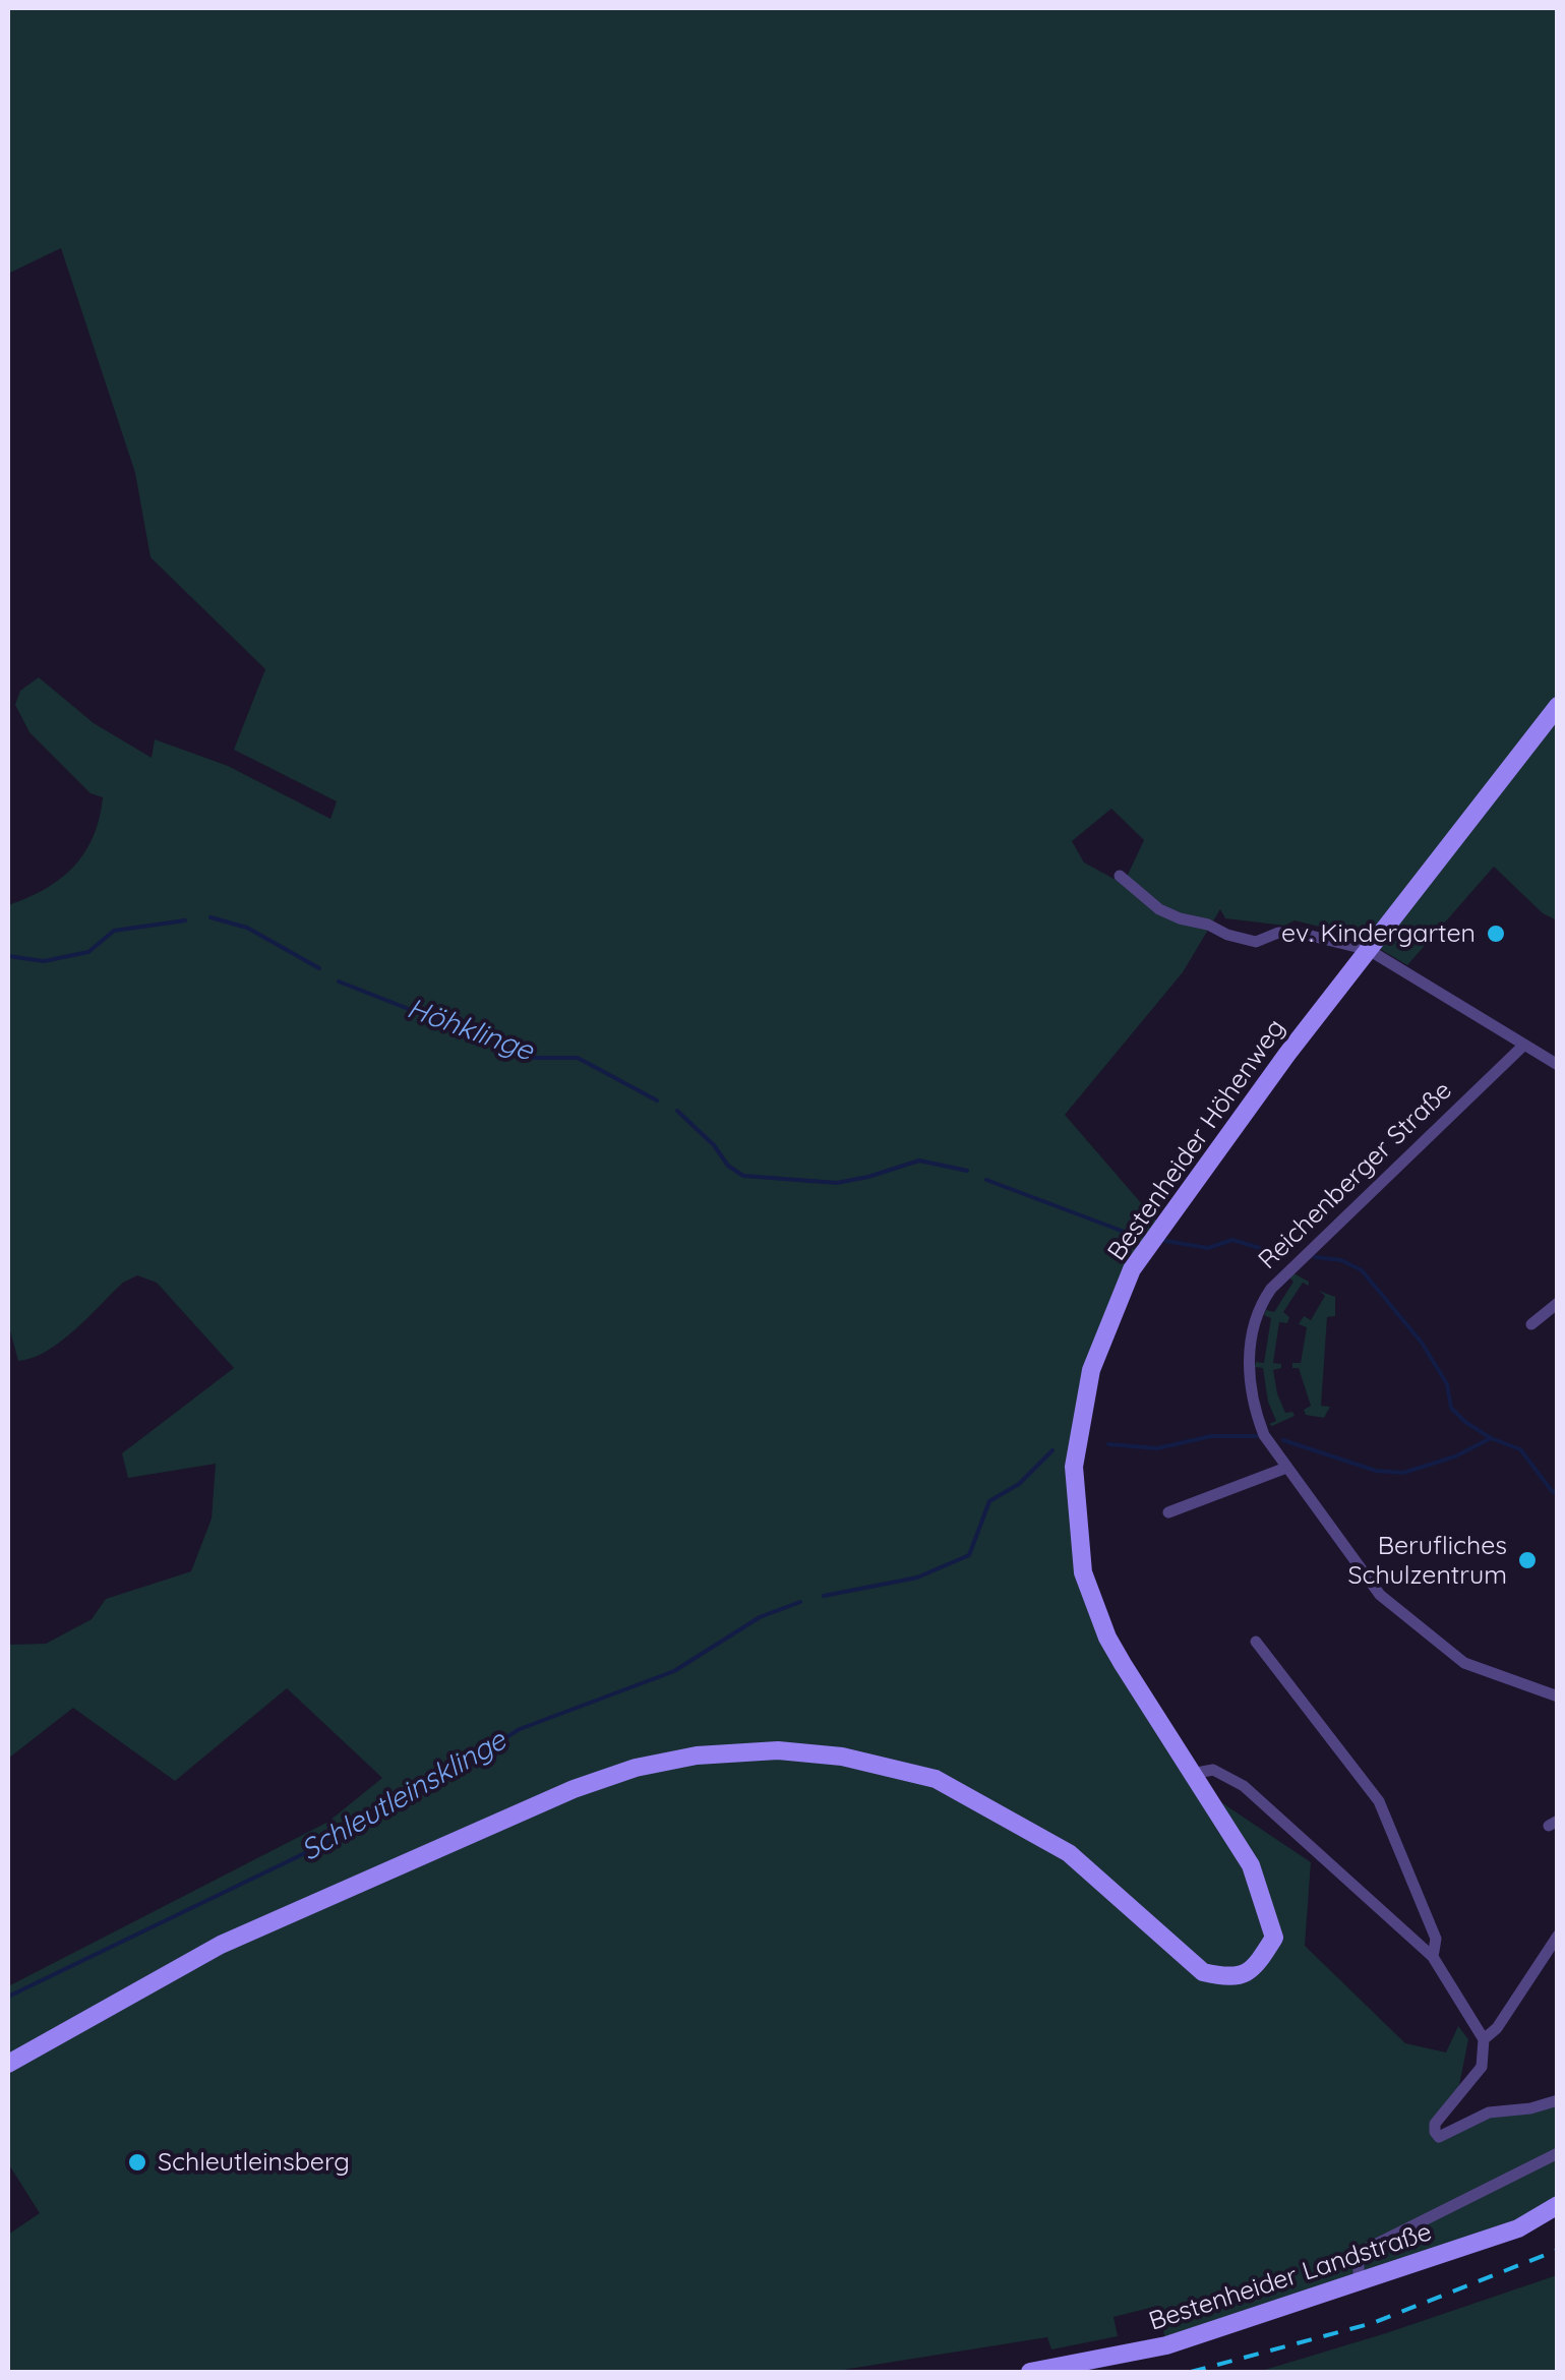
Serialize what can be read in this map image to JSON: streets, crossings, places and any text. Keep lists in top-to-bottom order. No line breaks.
{"streets":{"street":["Bestenheider Höhenweg","Reichenberger Straße","Bestenheider Landstraße"]},"water":["Höhklinge","Schleutleinsklinge"],"places":["ev. Kindergarten","Berufliches Schulzentrum","Schleutleinsberg"]}
